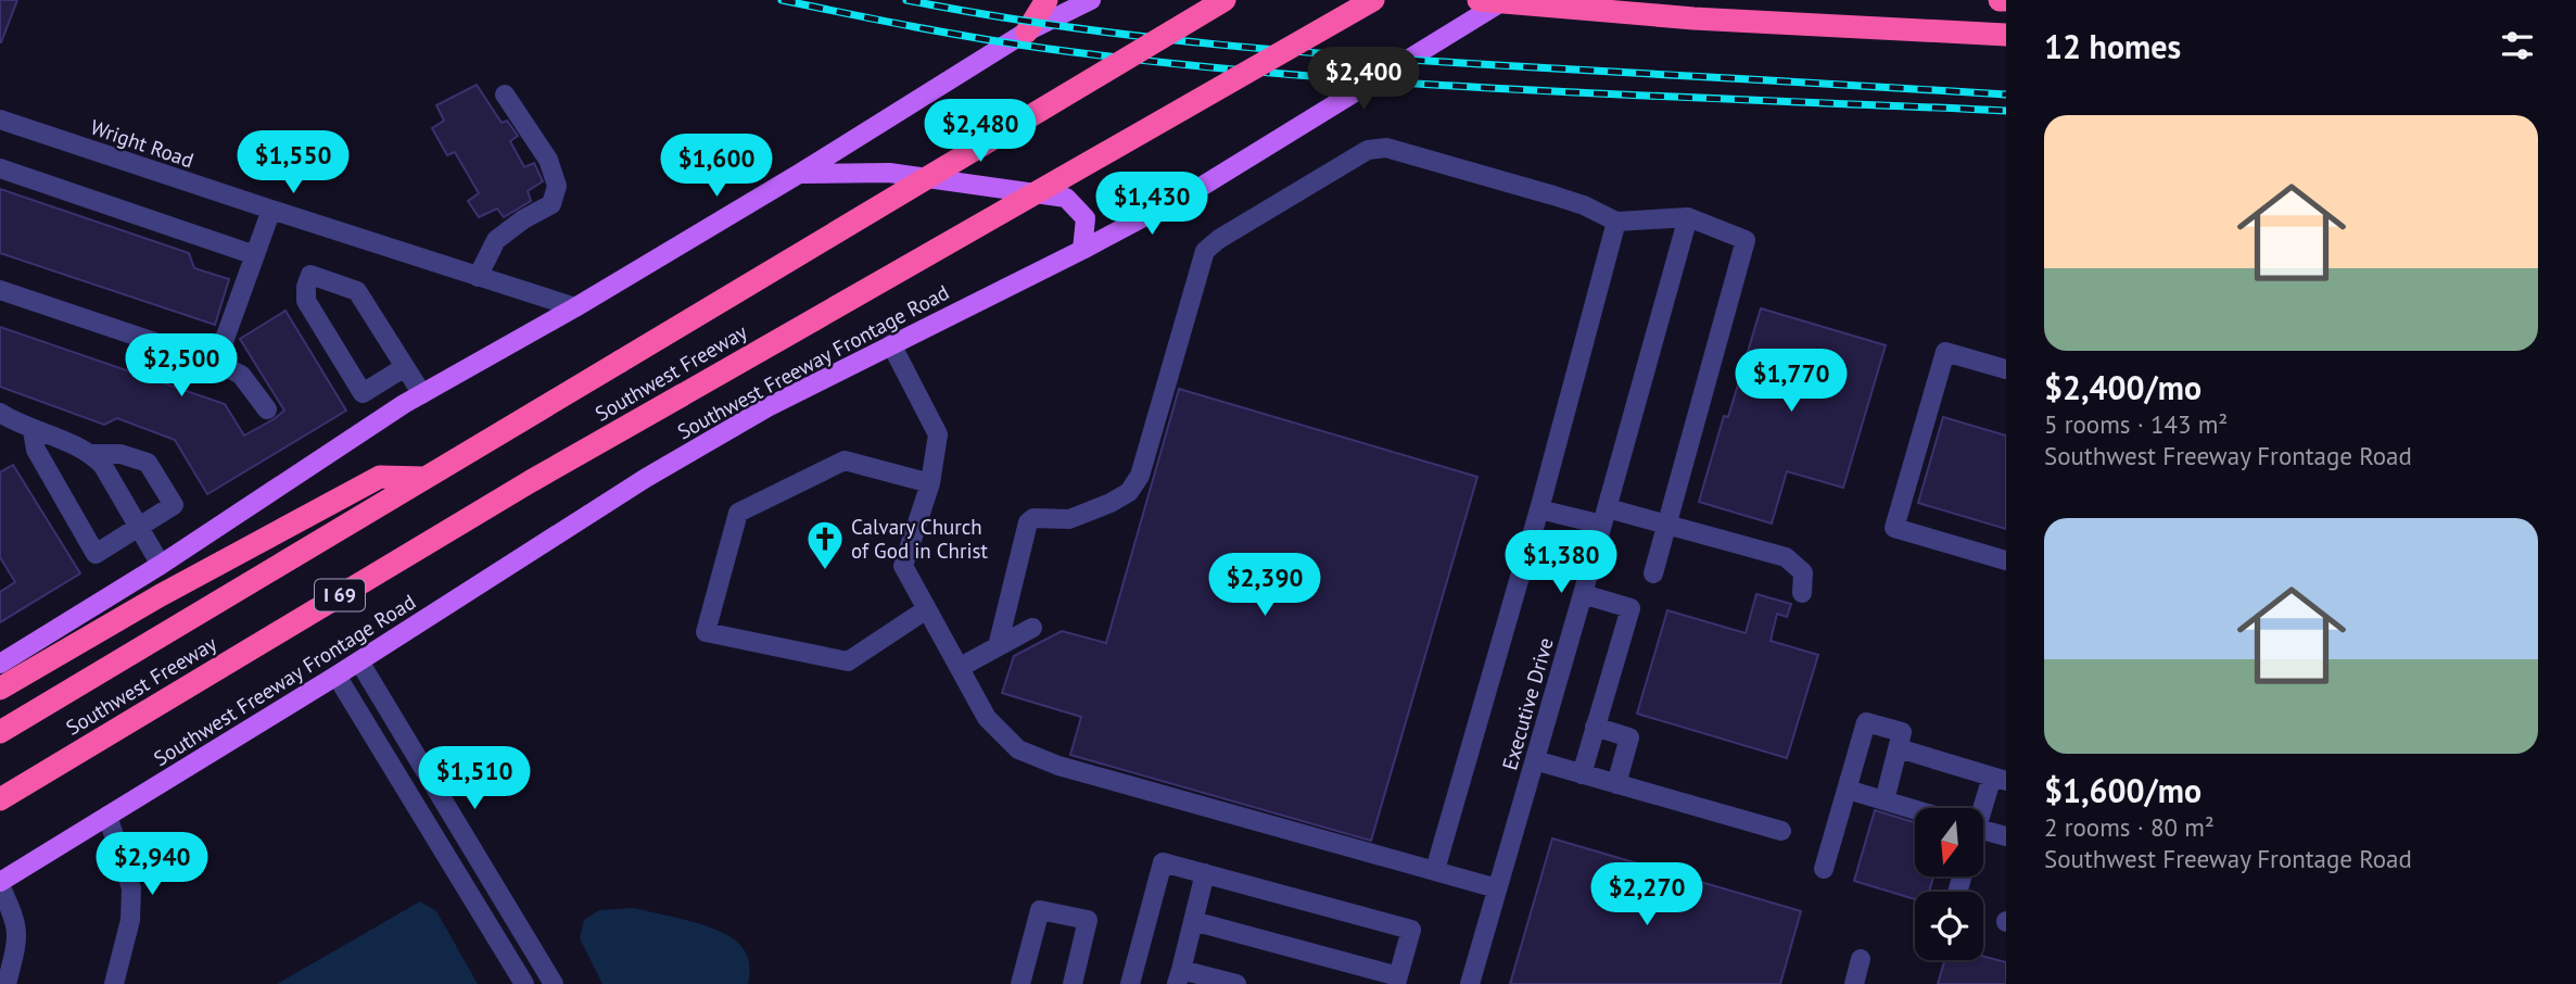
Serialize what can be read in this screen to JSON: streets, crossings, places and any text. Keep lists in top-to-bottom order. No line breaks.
{"streets":{"highway":["Southwest Freeway","I 69"],"main road":["Southwest Freeway Frontage Road"],"street":["Wright Road","Executive Drive"]},"places":{"church":["Calvary Church of God in Christ"]},"north":"bottom","page":{"heading":"12 homes","price":["$2,400","$2,480","$1,550","$1,600","$1,430","$2,500","$1,770","$1,380","$2,390","$1,510","$2,940","$2,270"],"list":[{"name":"$2,400/mo","note":"5 rooms · 143 m² · Southwest Freeway Frontage Road"},{"name":"$1,600/mo","note":"2 rooms · 80 m² · Southwest Freeway Frontage Road"}]}}
